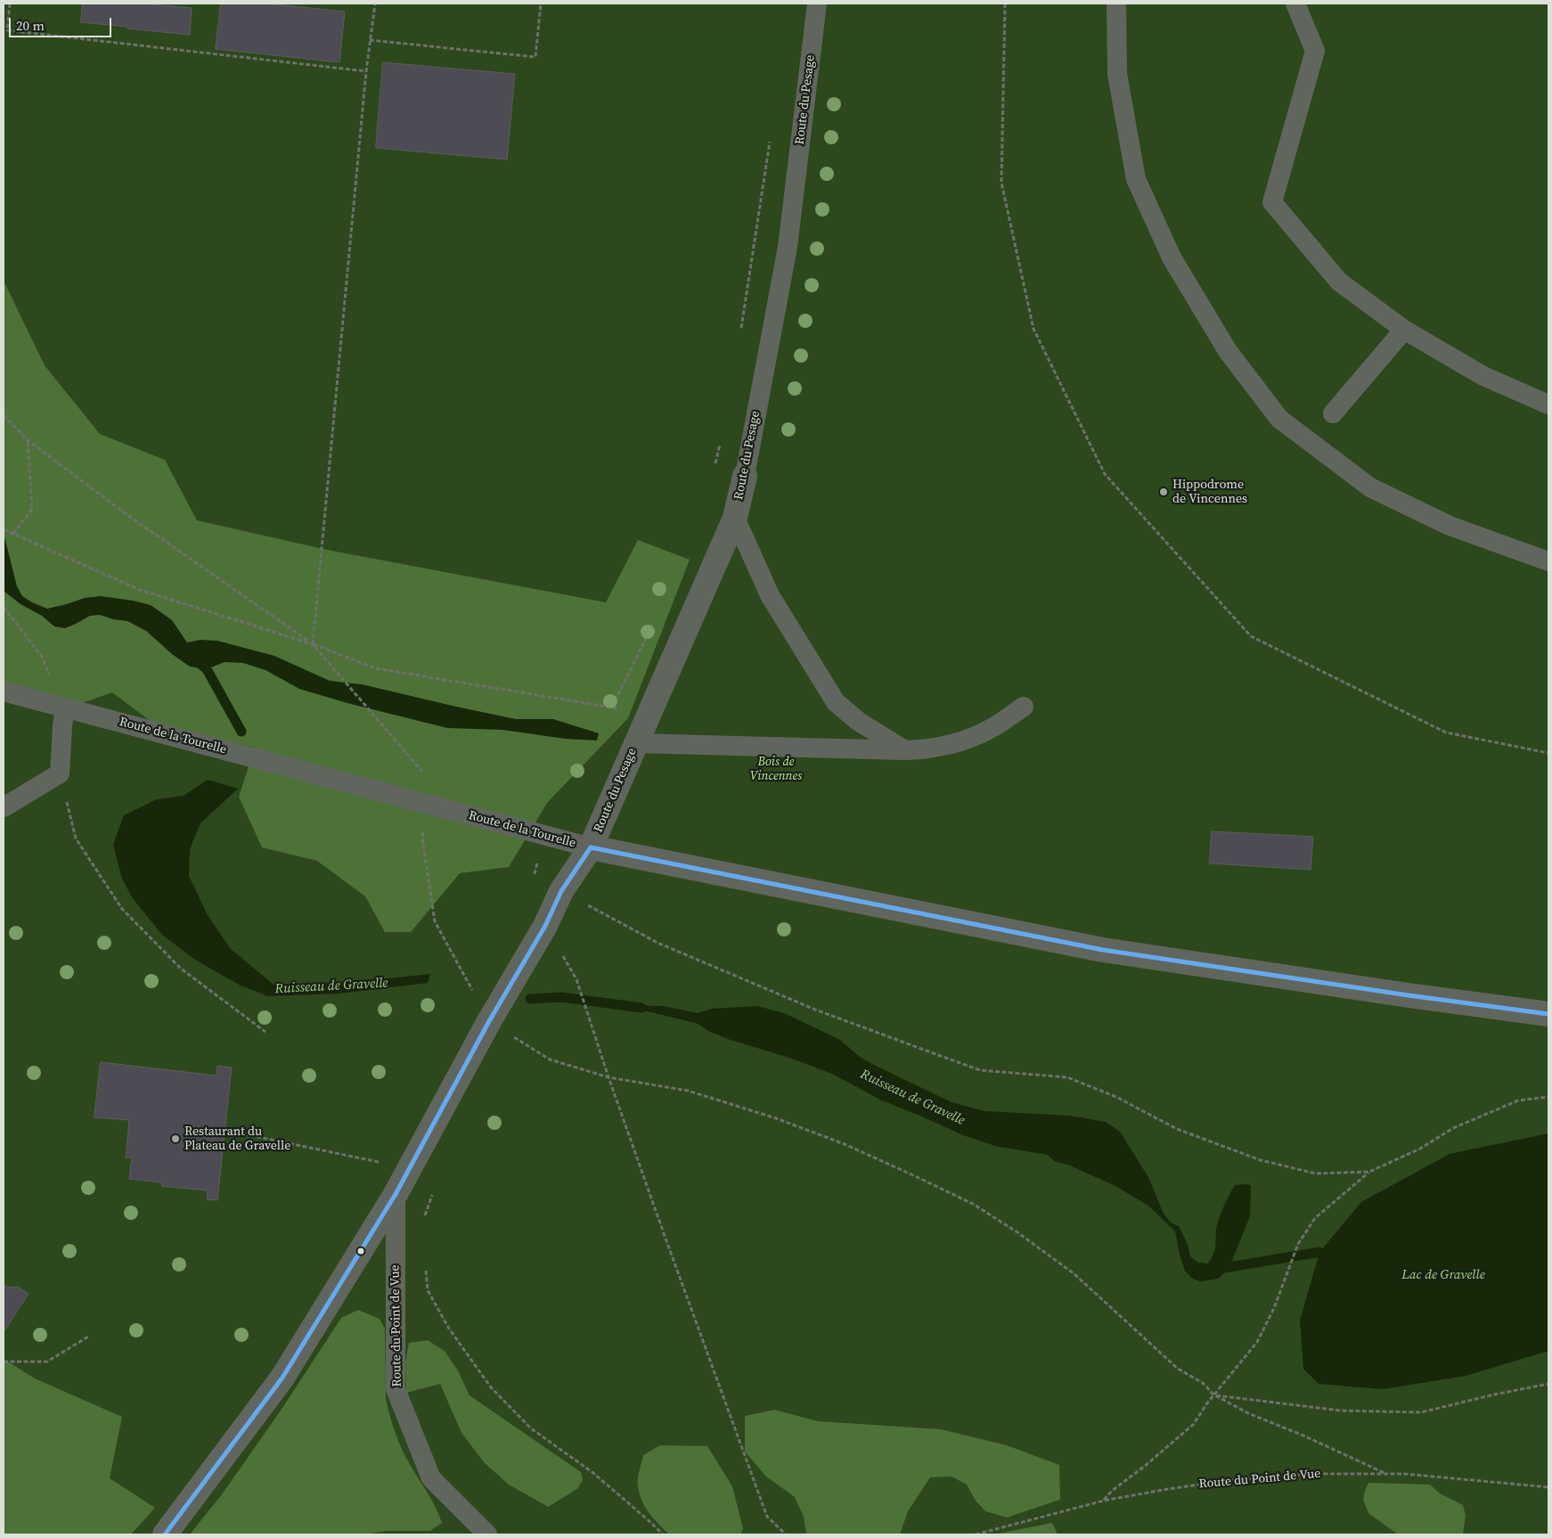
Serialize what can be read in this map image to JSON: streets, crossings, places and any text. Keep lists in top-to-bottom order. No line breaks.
{"streets":{"street":["Route du Pesage","Route de la Tourelle"],"lane":["Route du Point de Vue"]},"crossings":[["Route du Pesage","Route de la Tourelle"],["Route du Pesage","Route du Point de Vue"]],"water":["Ruisseau de Gravelle","Lac de Gravelle"],"parks":["Bois de Vincennes"],"places":["Hippodrome de Vincennes","Restaurant du Plateau de Gravelle"],"scale_bar":"20 m"}
